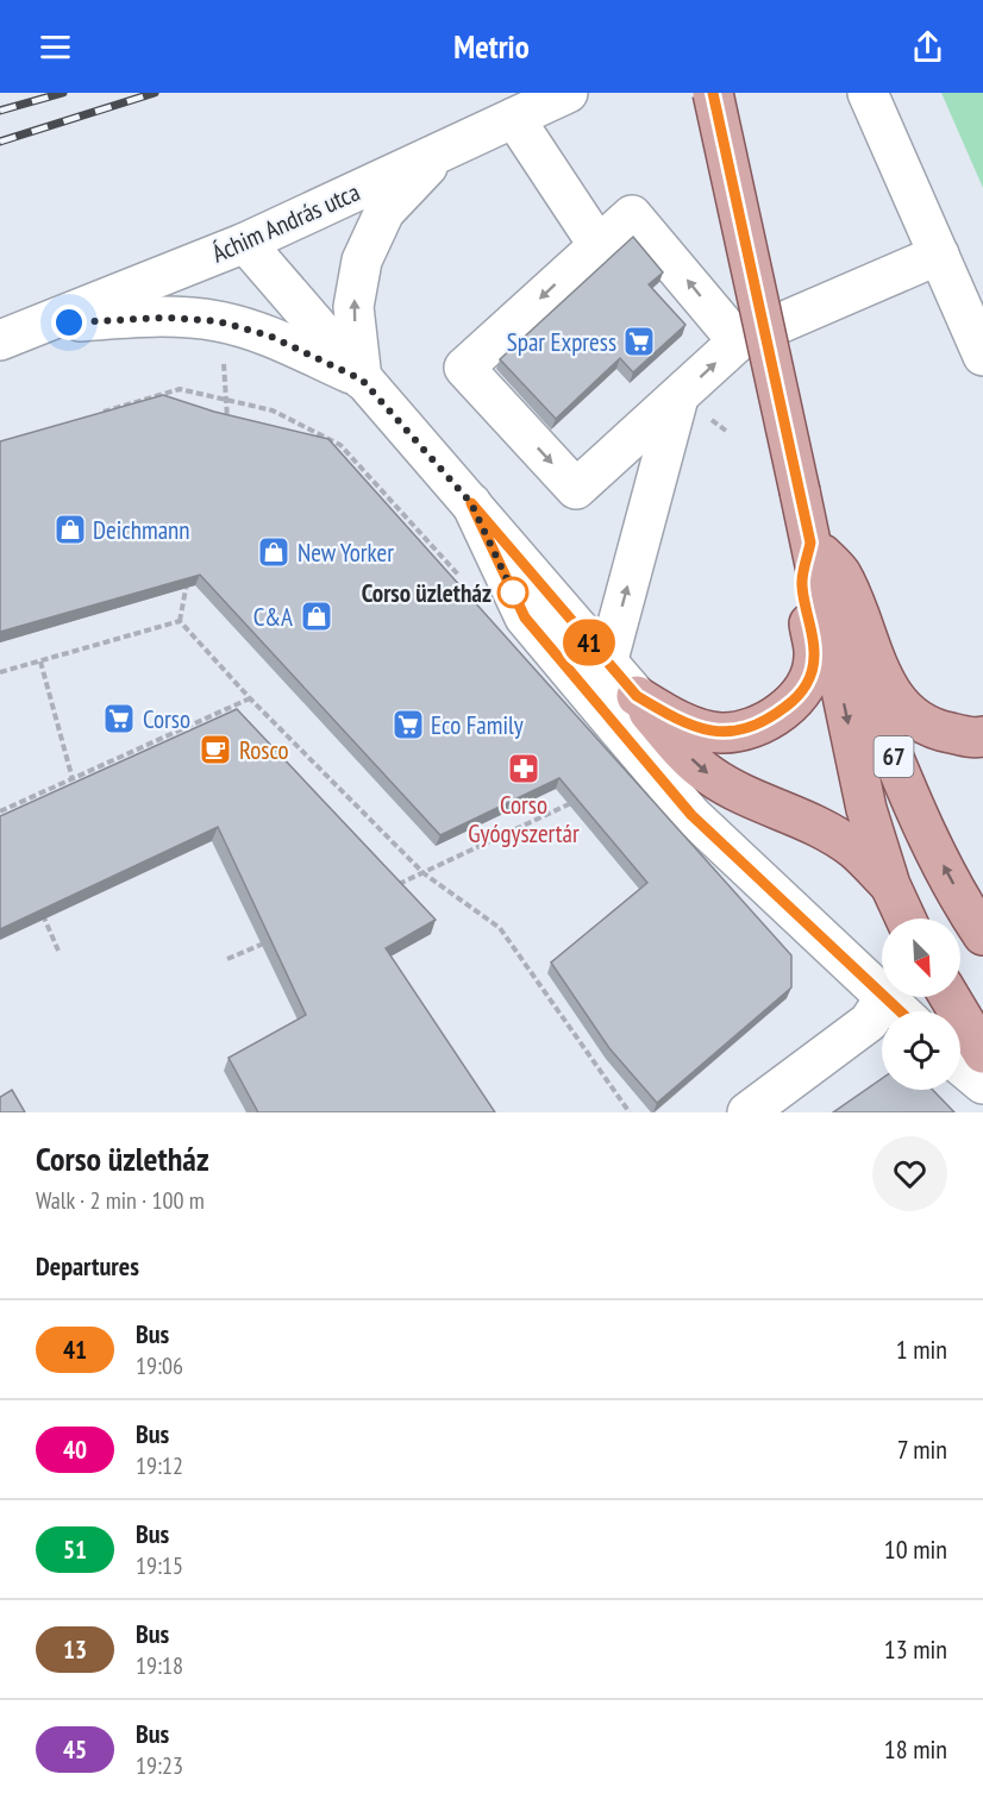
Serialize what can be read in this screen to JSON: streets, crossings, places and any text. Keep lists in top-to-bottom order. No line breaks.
{"streets":{"main road":["67"],"street":["Áchim András utca"]},"places":{"supermarket":["Spar Express","Corso","Eco Family"],"shop":["Deichmann","New Yorker","C&A"],"other":["Corso üzletház"],"cafe":["Rosco"],"pharmacy":["Corso Gyógyszertár"]},"lines":["bus line 41"],"north":"bottom right","page":{"header":"Metrio","on_map":"41","heading":[["Corso üzletház","Walk · 2 min · 100 m"],"Departures"],"list":[{"mark":"41","name":"Bus","note":"19:06","value":"1 min"},{"mark":"40","name":"Bus","note":"19:12","value":"7 min"},{"mark":"51","name":"Bus","note":"19:15","value":"10 min"},{"mark":"13","name":"Bus","note":"19:18","value":"13 min"},{"mark":"45","name":"Bus","note":"19:23","value":"18 min"}]}}
